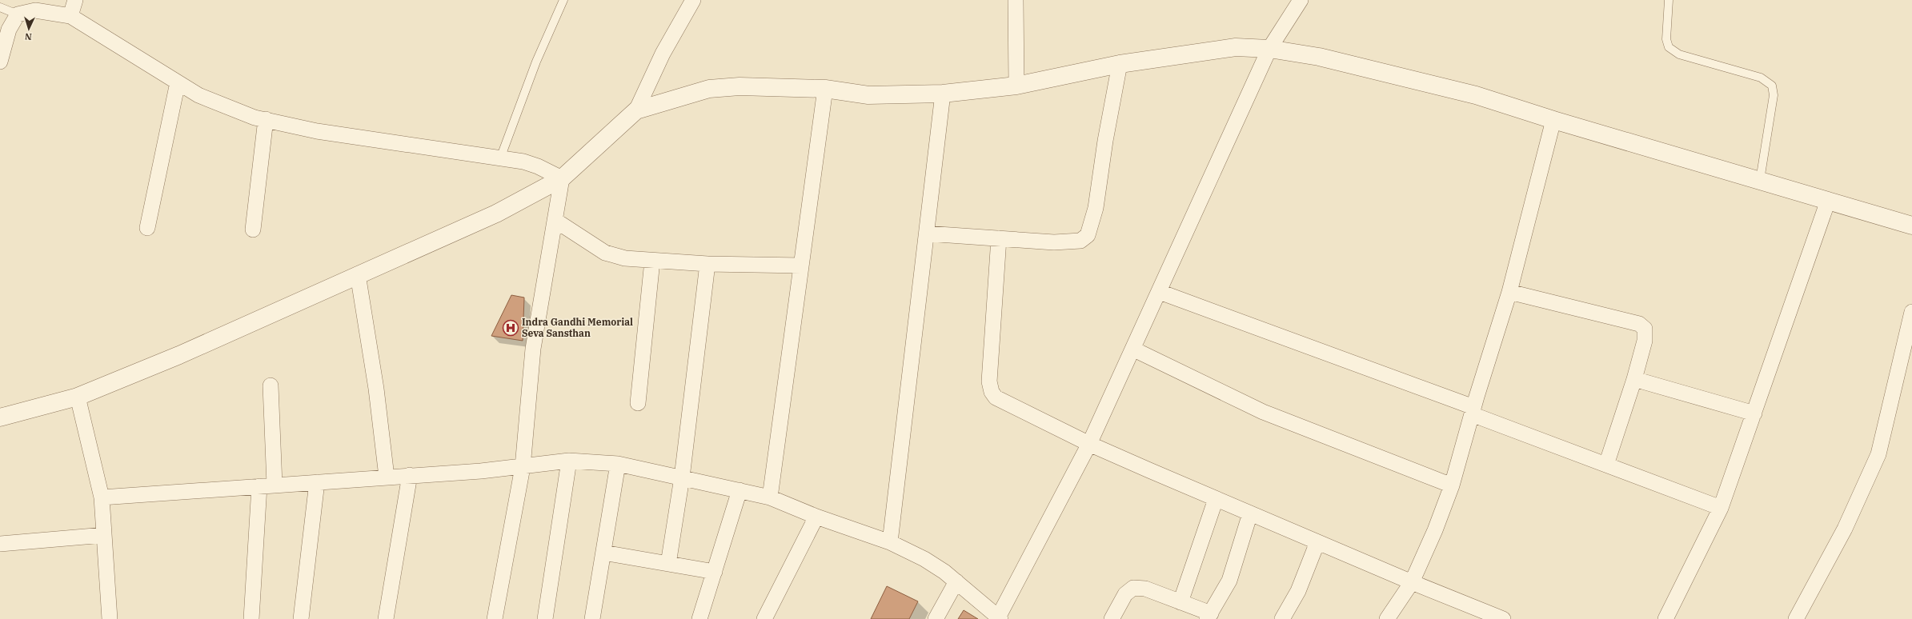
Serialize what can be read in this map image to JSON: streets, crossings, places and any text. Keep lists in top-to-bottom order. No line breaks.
{"places":{"hospital":["Indra Gandhi Memorial Seva Sansthan"]},"north":"bottom"}
